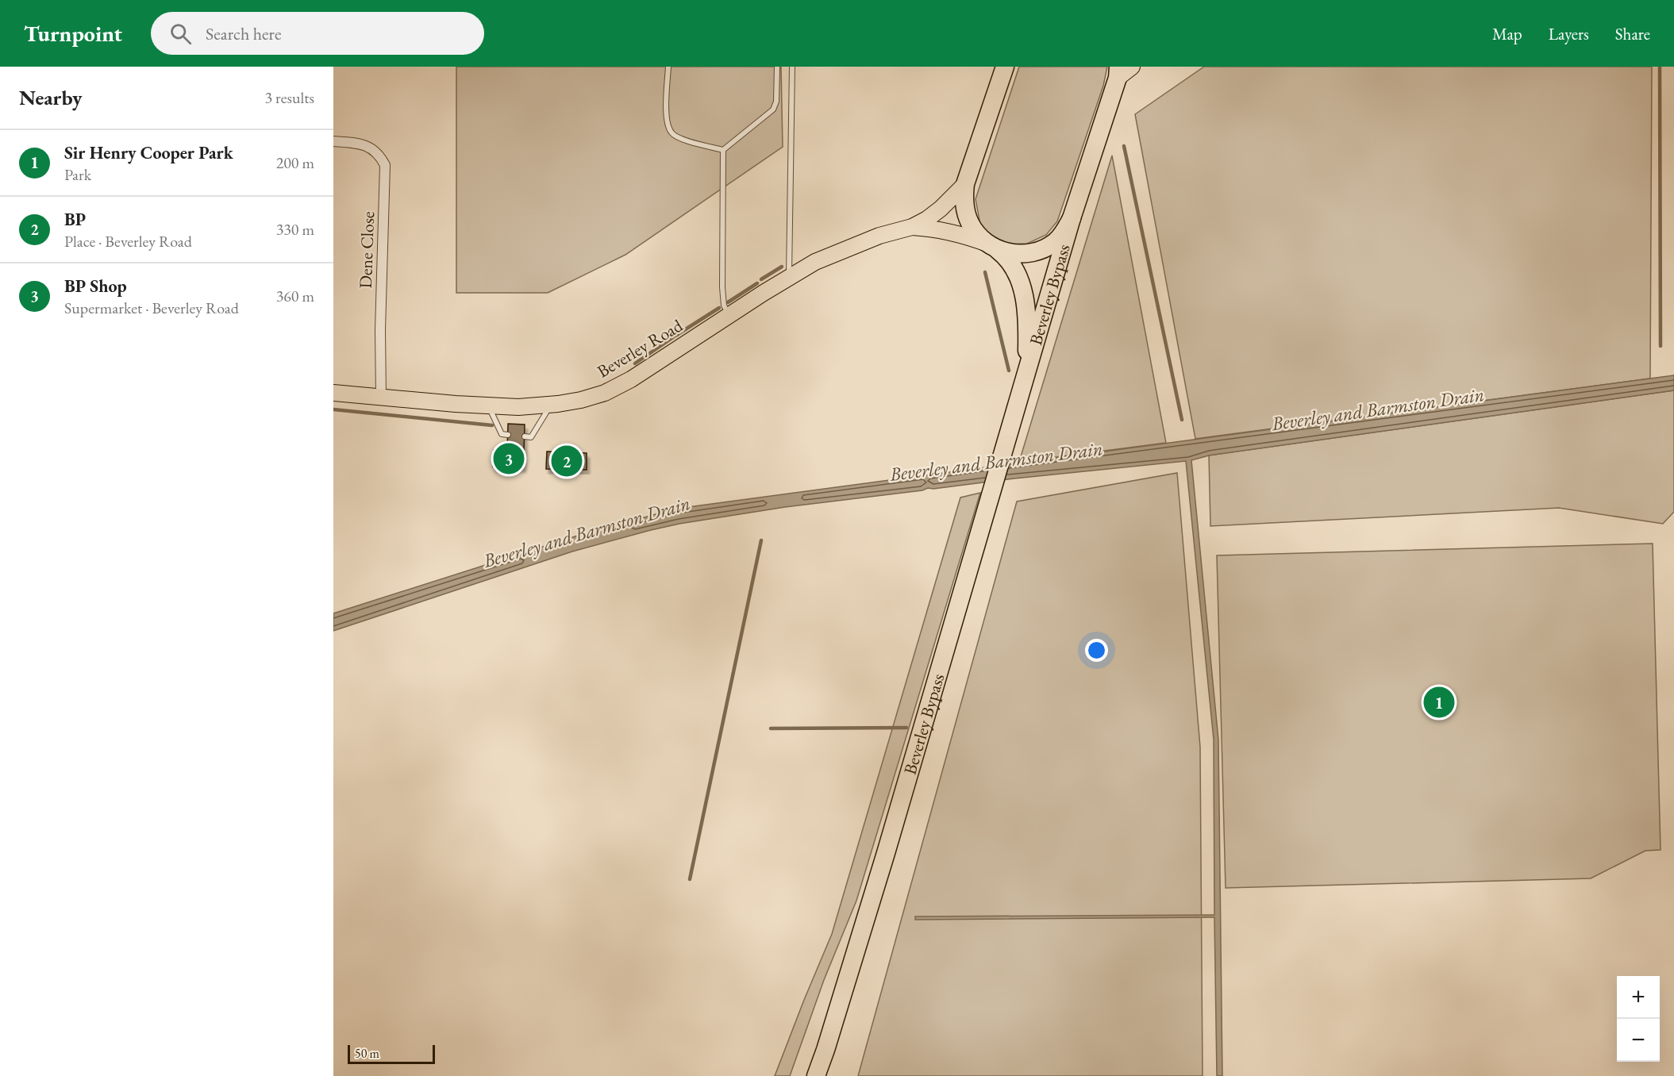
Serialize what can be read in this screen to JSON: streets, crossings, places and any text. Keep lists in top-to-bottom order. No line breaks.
{"streets":{"highway":["Beverley Bypass"],"main road":["Beverley Road"],"street":["Dene Close"]},"crossings":[["Dene Close","Beverley Road"],["Beverley Bypass","Beverley Road"]],"water":["Beverley and Barmston Drain"],"scale_bar":"50 m","page":{"header":"Turnpoint","search":"Search here","nav":["Map","Layers","Share"],"heading":["Nearby","3 results"],"list":[{"mark":"1","name":"Sir Henry Cooper Park","note":"Park","value":"200 m"},{"mark":"2","name":"BP","note":"Place · Beverley Road","value":"330 m"},{"mark":"3","name":"BP Shop","note":"Supermarket · Beverley Road","value":"360 m"}],"pins":["3","2","1"],"map_buttons":["+","−"],"scale":"50 m"}}
